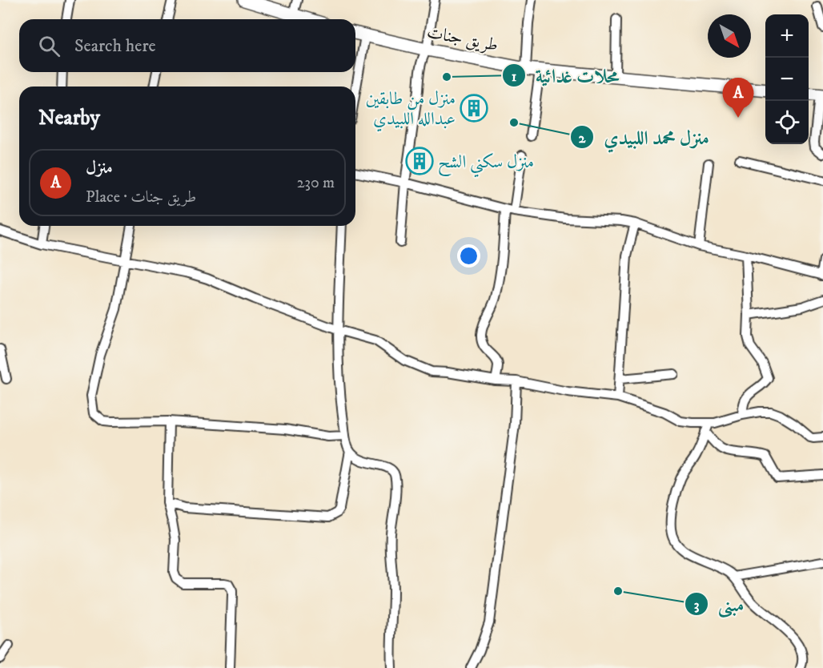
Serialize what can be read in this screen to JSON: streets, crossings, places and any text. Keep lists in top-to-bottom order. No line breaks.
{"streets":{"street":["طريق جنات"]},"places":{"other":["محلات غدائية","منزل محمد اللبيدي","مبنى"],"building":["منزل من طابقين عبدالله اللبيدي","منزل سكني الشح"]},"north":"bottom right","page":{"map_buttons":["+","−"],"search":"Search here","pins":"A","heading":"Nearby","list":[{"mark":"A","name":"منزل","note":"Place · طريق جنات","value":"230 m"}]}}
